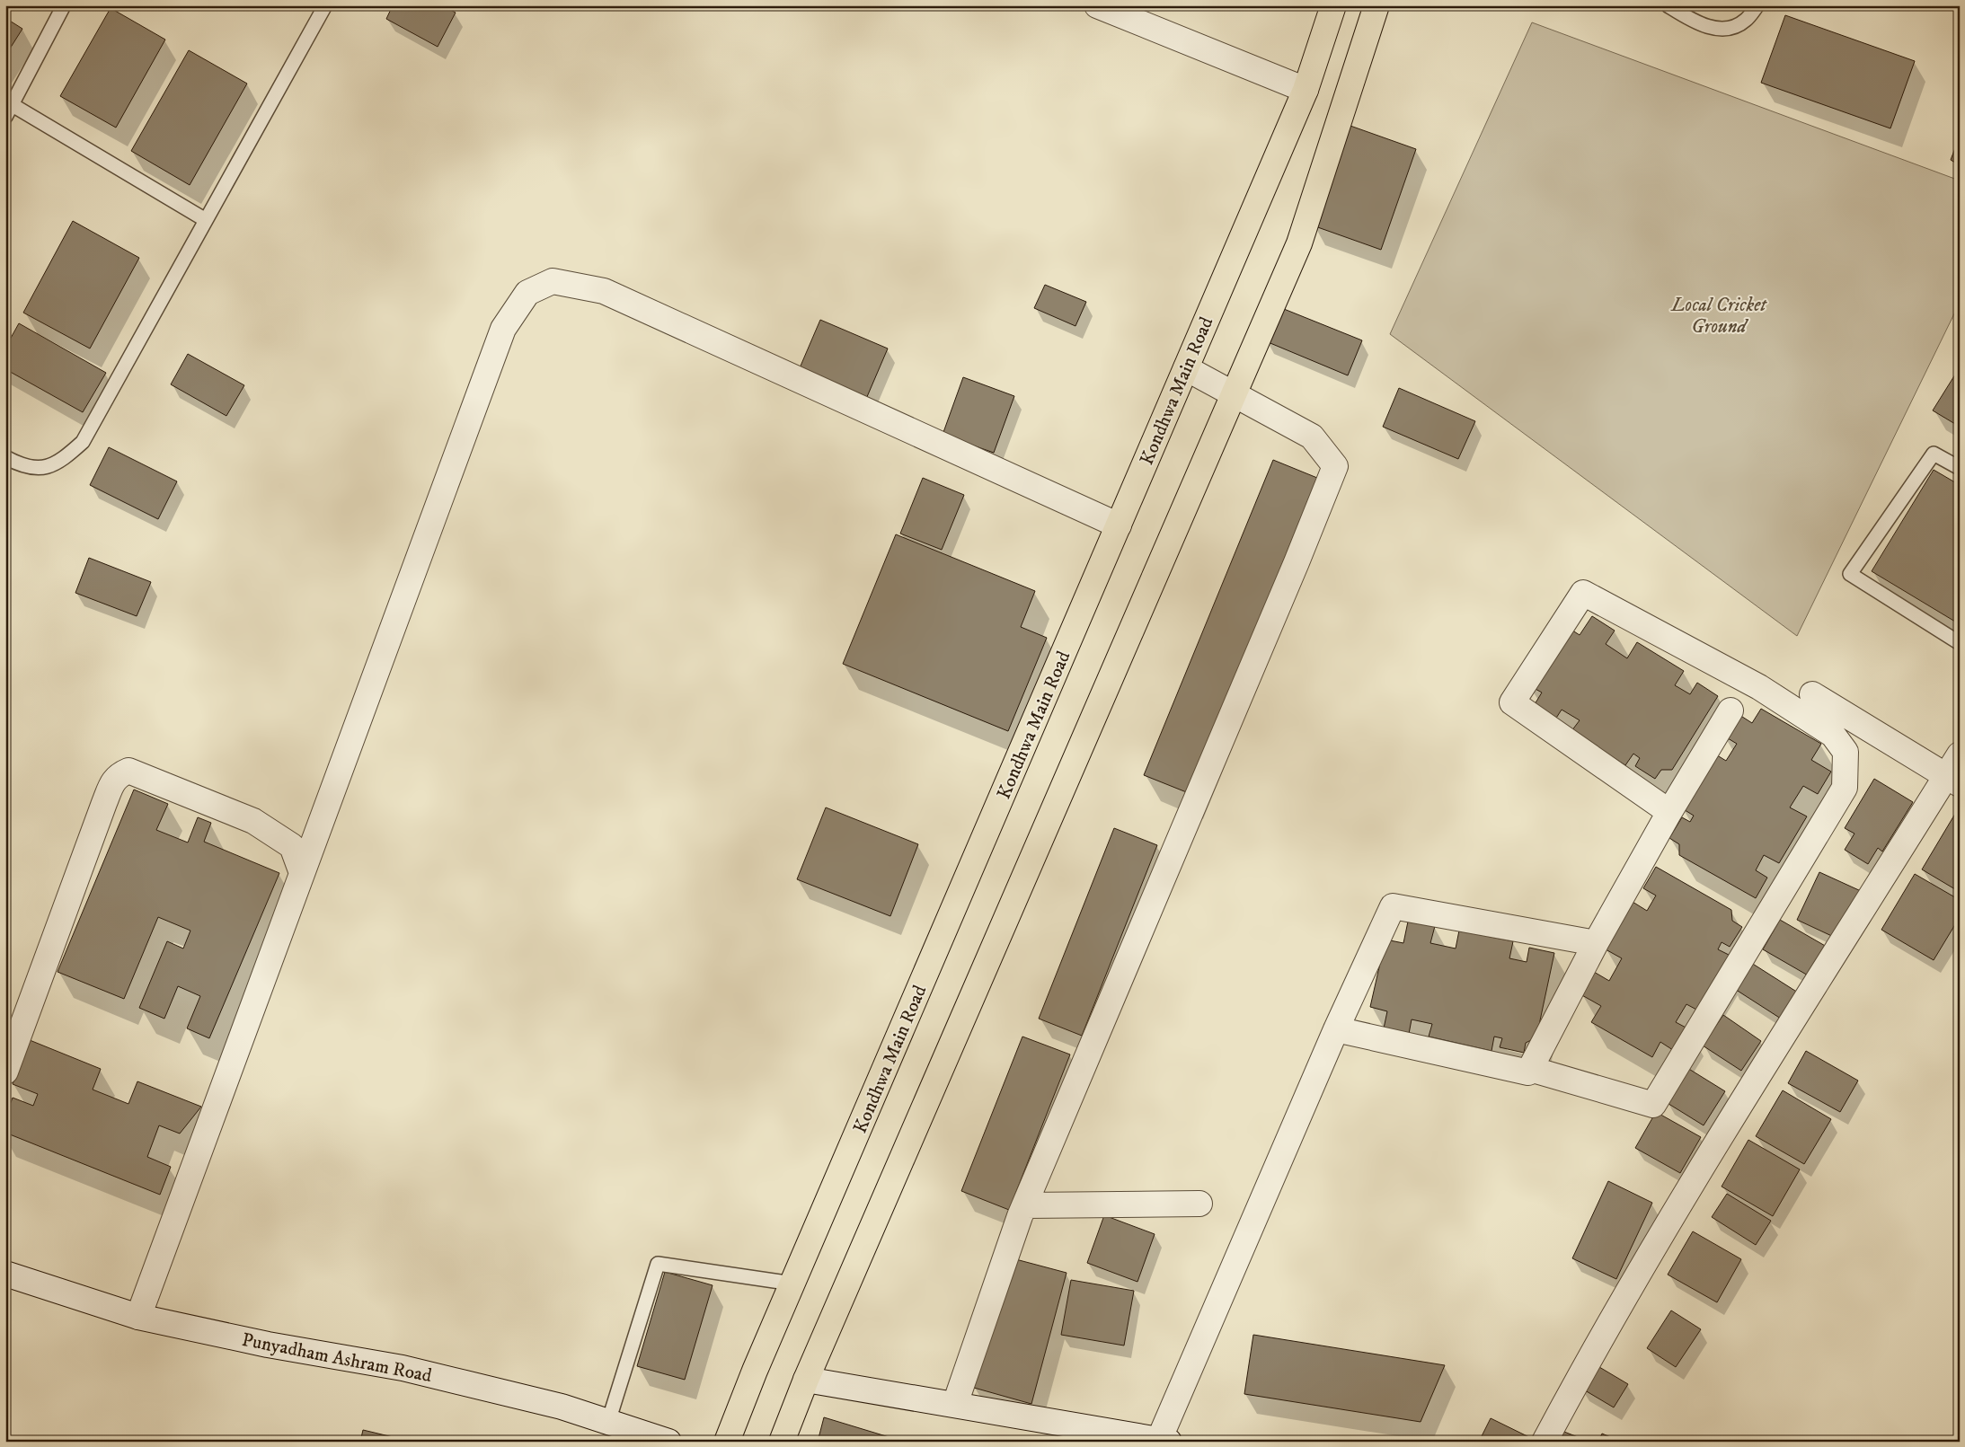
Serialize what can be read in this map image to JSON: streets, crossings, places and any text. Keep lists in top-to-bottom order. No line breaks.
{"streets":{"main road":["Kondhwa Main Road"],"street":["Punyadham Ashram Road"]},"parks":["Local Cricket Ground"]}
